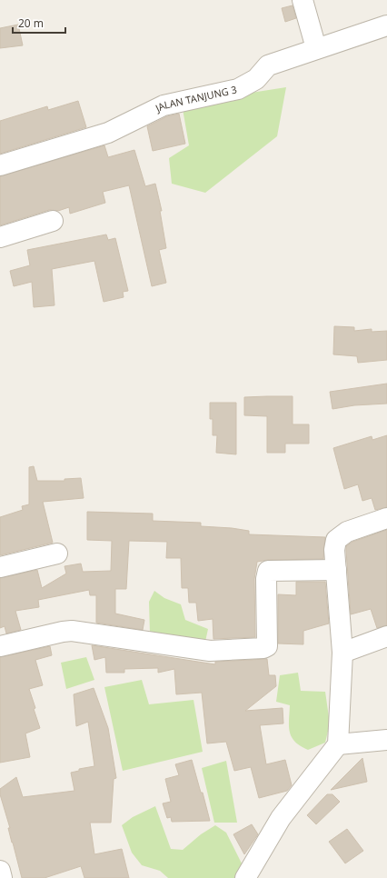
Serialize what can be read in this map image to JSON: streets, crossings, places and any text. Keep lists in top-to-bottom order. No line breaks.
{"streets":{"street":["JALAN TANJUNG 3"]},"scale_bar":"20 m"}
